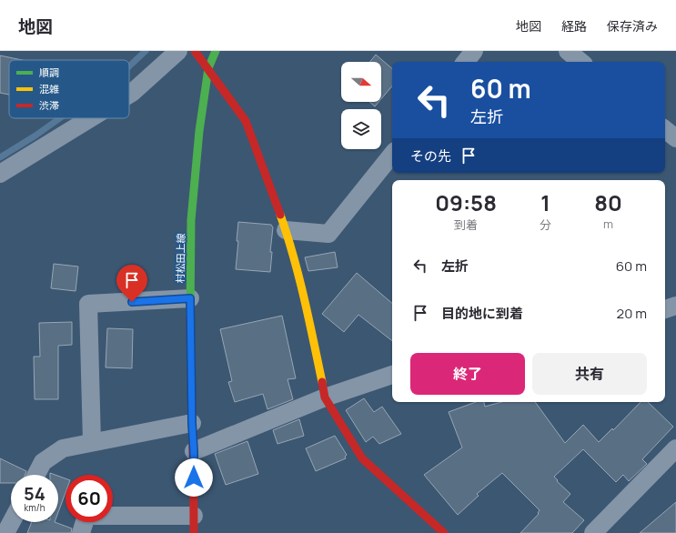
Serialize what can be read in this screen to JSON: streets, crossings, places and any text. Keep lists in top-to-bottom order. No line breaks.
{"streets":{"street":["村松田上線"]},"legend":["順調","混雑","渋滞"],"north":"right","page":{"header":"地図","nav":["地図","経路","保存済み"],"turn":["60 m","左折"],"then":"その先","eta":["09:58","到着","1","分","80","m"],"list":[{"name":"左折","value":"60 m"},{"name":"目的地に到着","value":"20 m"}],"buttons":["終了","共有"],"speed":"54 km/h","limit":"60"}}
